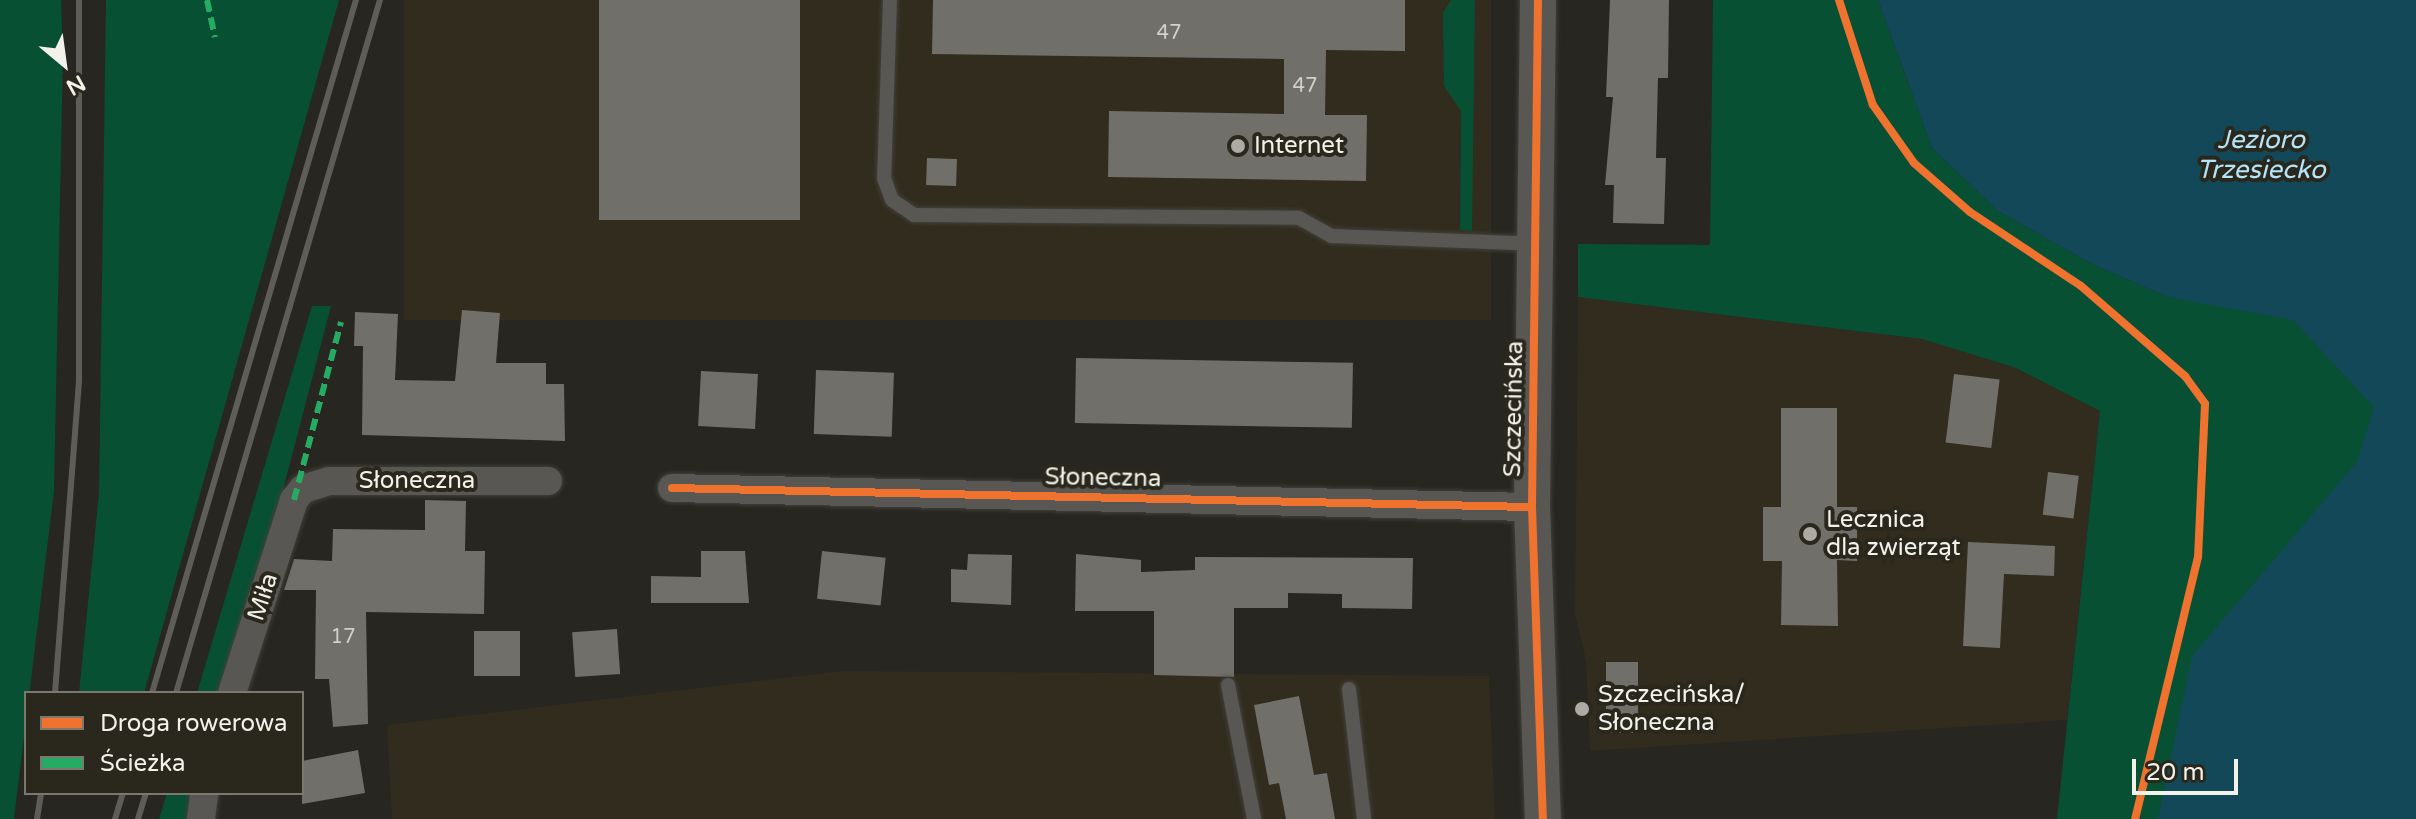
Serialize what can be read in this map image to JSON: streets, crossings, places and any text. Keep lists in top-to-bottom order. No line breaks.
{"streets":{"street":["Szczecińska","Słoneczna","Miła"]},"crossings":[["Szczecińska","Słoneczna"],["Słoneczna","Miła"]],"water":["Jezioro Trzesiecko"],"places":["Internet","Lecznica dla zwierząt","Szczecińska/ Słoneczna"],"house_numbers":["47","47","17"],"legend":["Droga rowerowa","Ścieżka"],"scale_bar":"20 m","north":"bottom right"}
